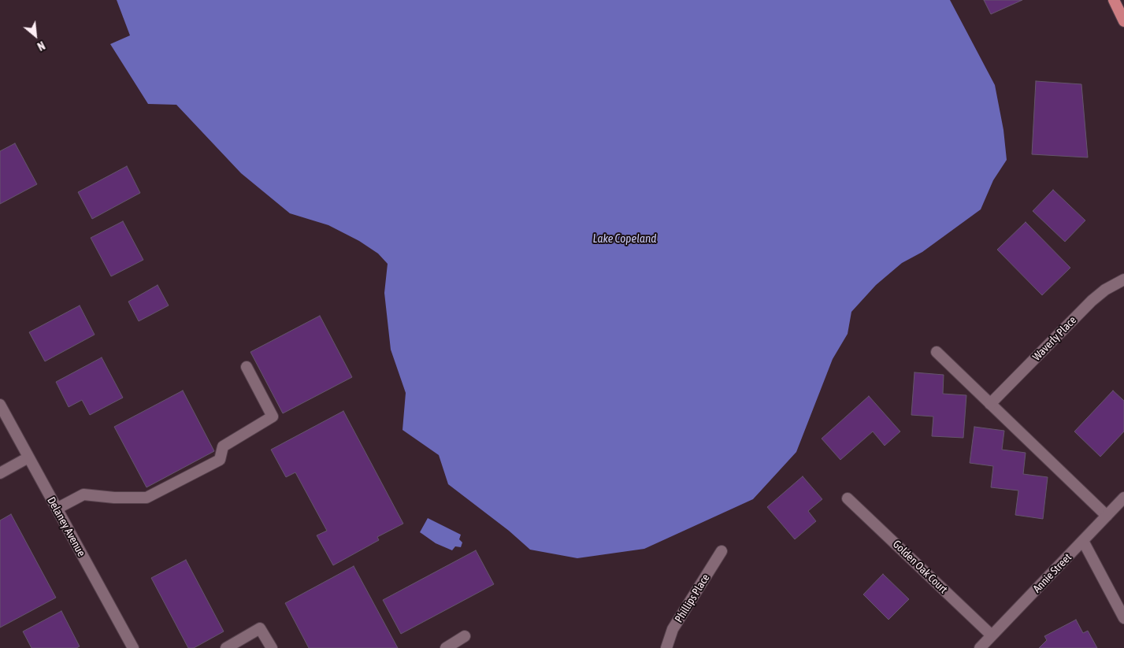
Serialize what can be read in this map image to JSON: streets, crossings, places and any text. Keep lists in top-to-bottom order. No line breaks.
{"streets":{"street":["Waverly Place","Delaney Avenue","Golden Oak Court","Annie Street","Phillips Place"]},"crossings":[["Golden Oak Court","Annie Street"]],"water":["Lake Copeland"],"north":"bottom right"}
